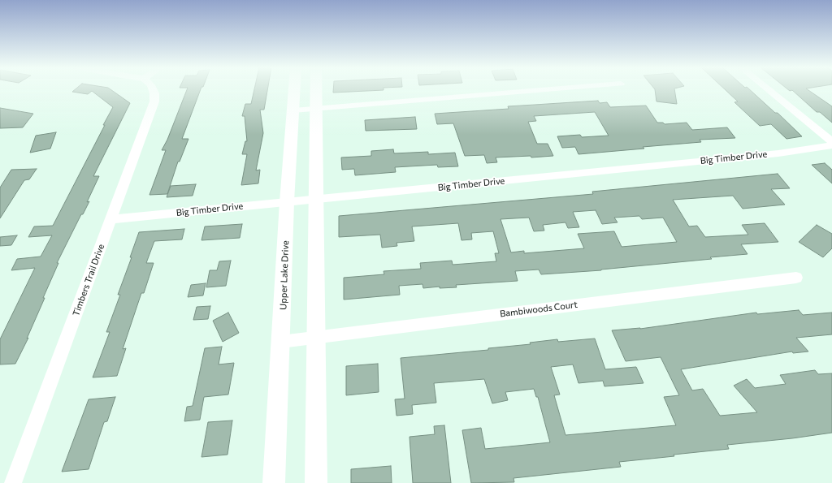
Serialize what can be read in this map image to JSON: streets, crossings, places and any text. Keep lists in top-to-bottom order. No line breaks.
{"streets":{"street":["Big Timber Drive","Upper Lake Drive","Timbers Trail Drive","Bambiwoods Court"]},"crossings":[["Big Timber Drive","Upper Lake Drive"],["Big Timber Drive","Timbers Trail Drive"],["Upper Lake Drive","Bambiwoods Court"]]}
